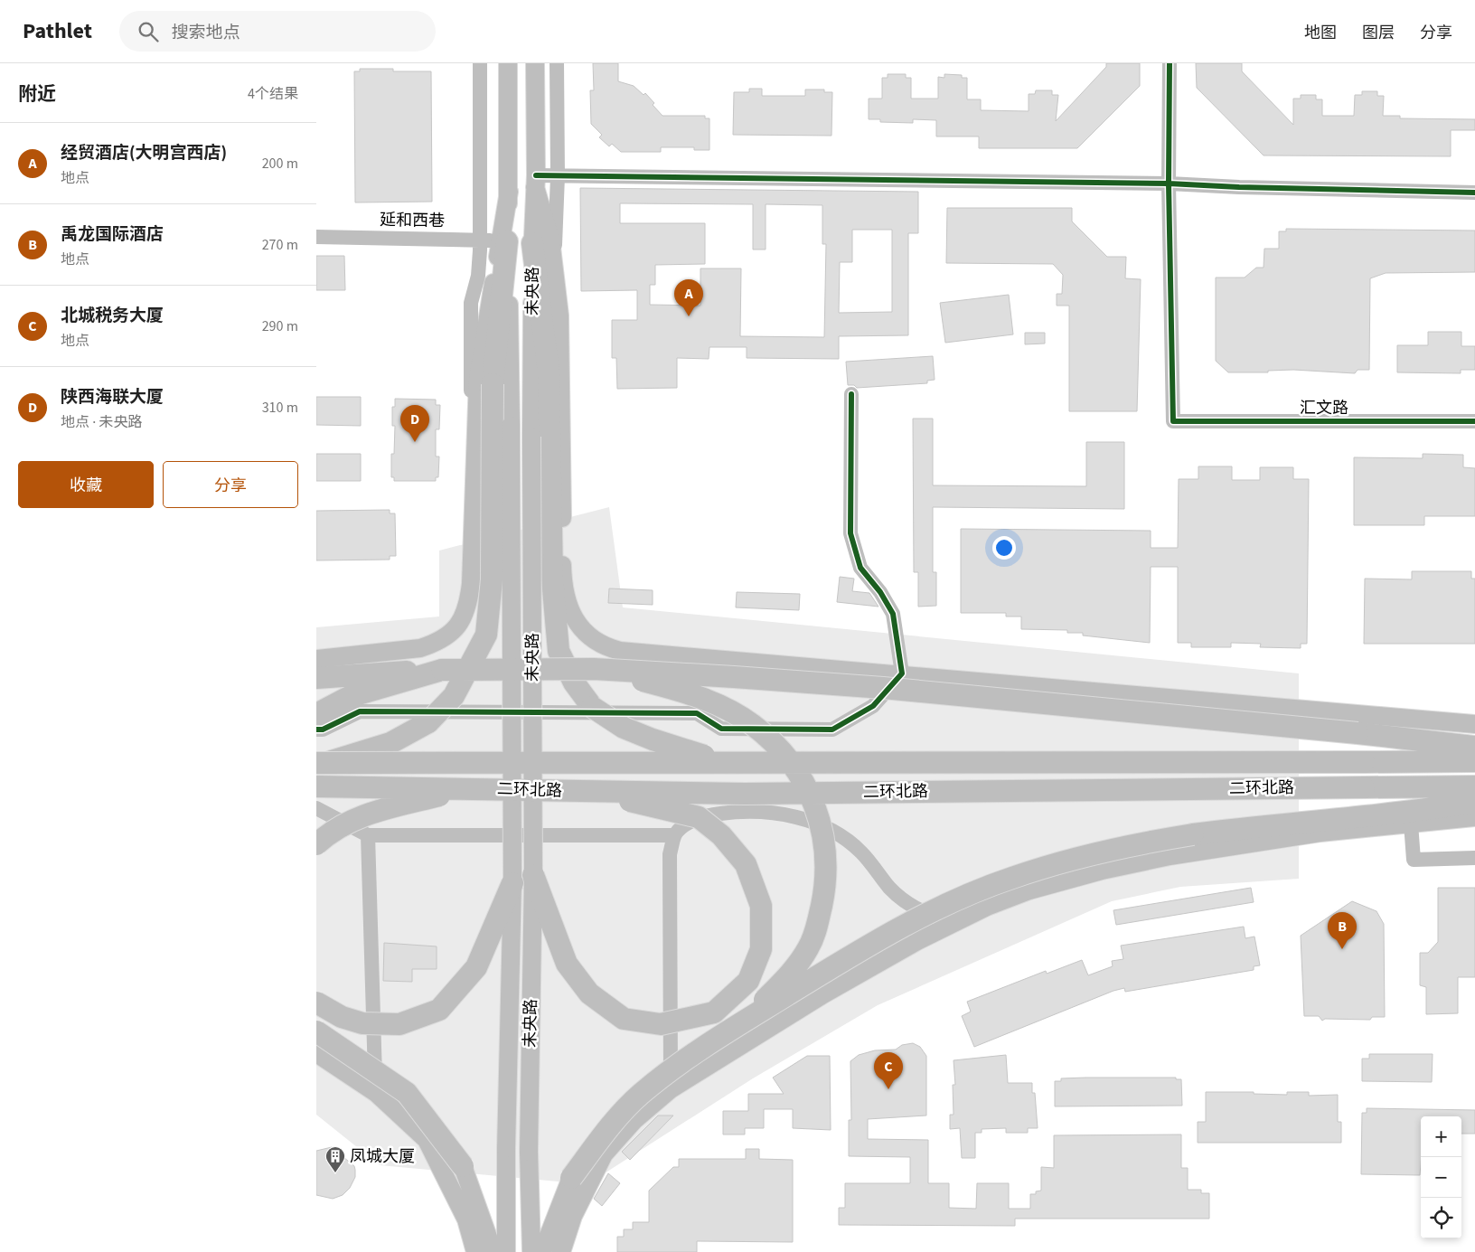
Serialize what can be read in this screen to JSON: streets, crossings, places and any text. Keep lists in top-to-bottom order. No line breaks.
{"streets":{"highway":["二环北路"],"main road":["未央路"],"street":["延和西巷","汇文路"]},"crossings":[["延和西巷","未央路"]],"places":{"building":["凤城大厦"]},"page":{"header":"Pathlet","search":"搜索地点","nav":["地图","图层","分享"],"heading":["附近","4个结果"],"list":[{"mark":"A","name":"经贸酒店(大明宫西店)","note":"地点","value":"200 m"},{"mark":"B","name":"禹龙国际酒店","note":"地点","value":"270 m"},{"mark":"C","name":"北城税务大厦","note":"地点","value":"290 m"},{"mark":"D","name":"陕西海联大厦","note":"地点 · 未央路","value":"310 m"}],"pins":["A","D","B","C"],"buttons":["收藏","分享"],"map_buttons":["+","−"]}}
